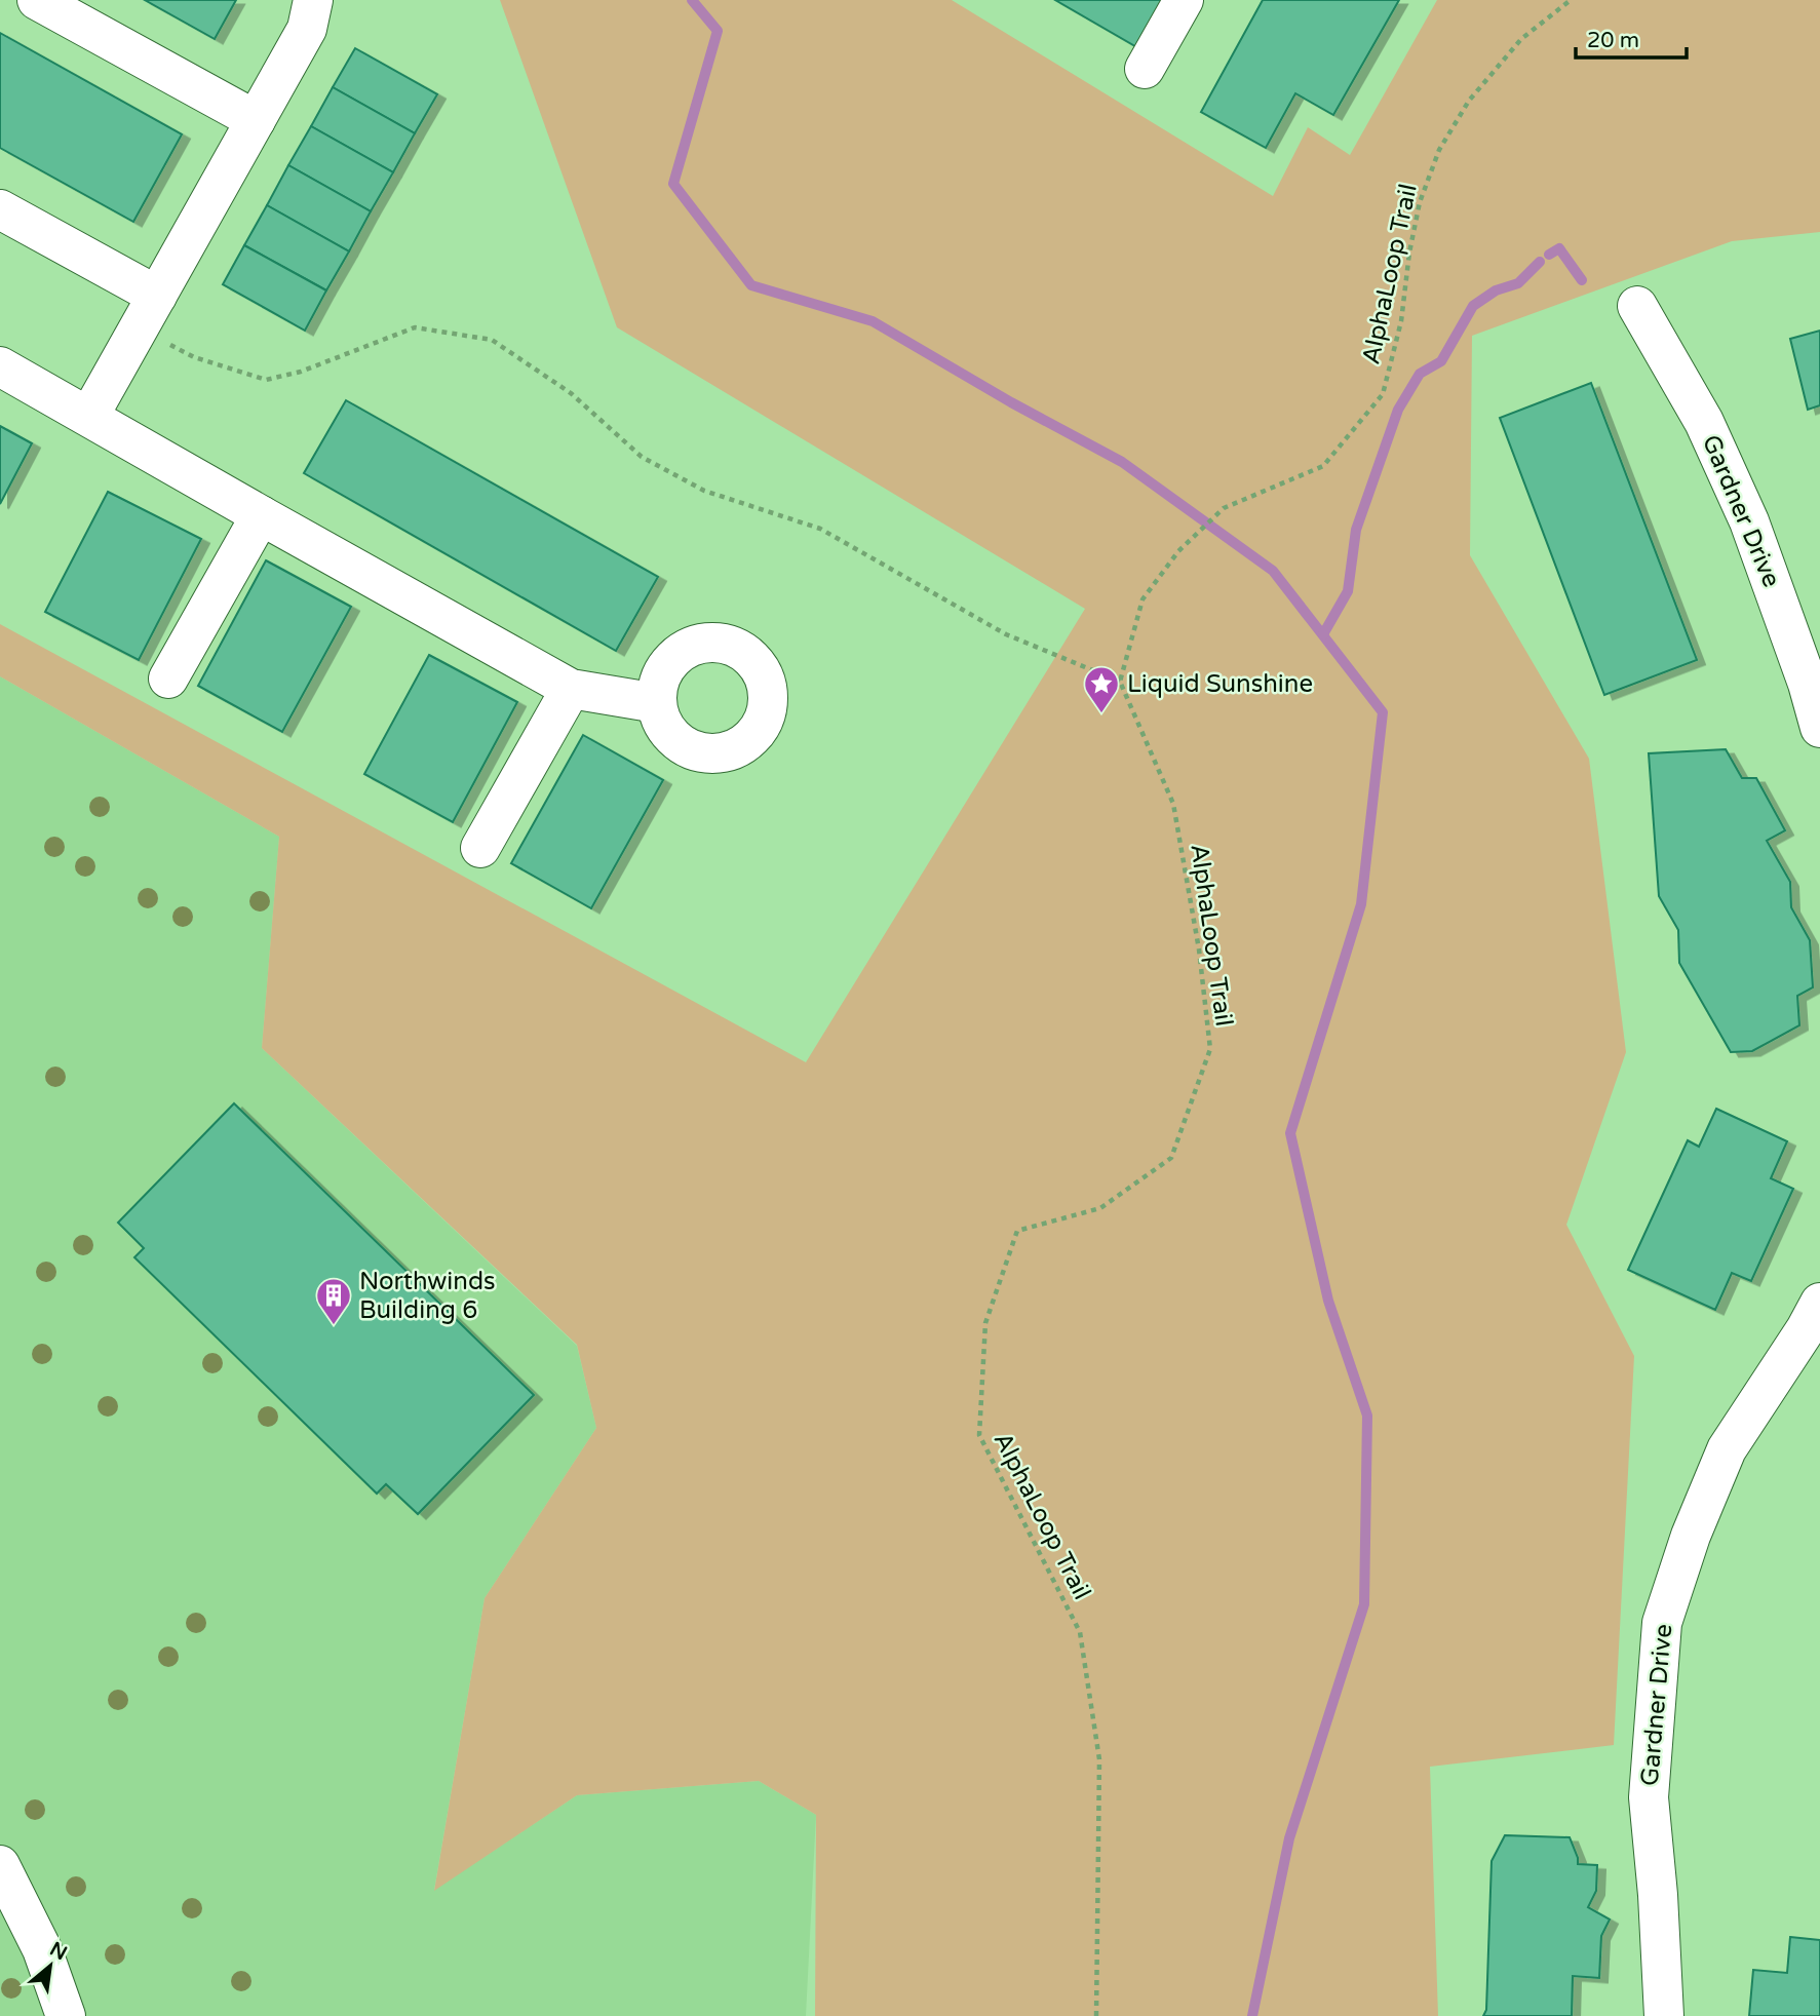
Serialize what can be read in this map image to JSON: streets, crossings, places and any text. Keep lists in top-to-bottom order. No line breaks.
{"streets":{"street":["Gardner Drive"],"path":["AlphaLoop Trail"]},"places":{"place":["Liquid Sunshine"],"building":["Northwinds Building 6"]},"scale_bar":"20 m","north":"top right"}
